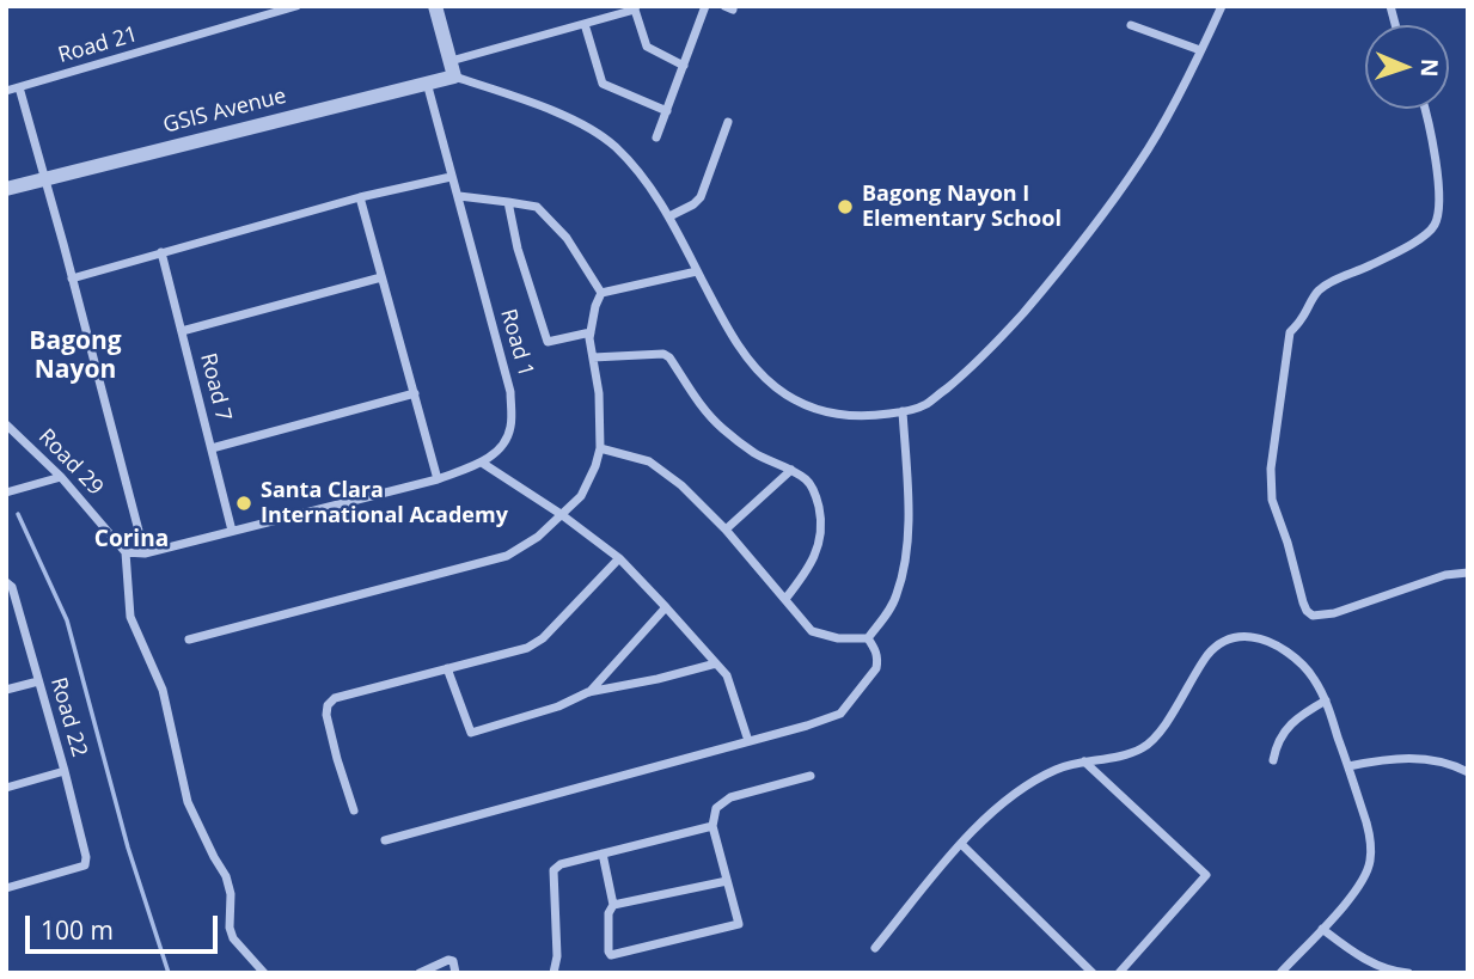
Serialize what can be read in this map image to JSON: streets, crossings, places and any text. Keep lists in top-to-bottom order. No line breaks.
{"streets":{"street":["Road 21","GSIS Avenue","Road 1","Road 7","Road 29","Road 22"]},"crossings":[["GSIS Avenue","Road 1"],["Road 1","Road 7"]],"districts":["Bagong Nayon","Corina"],"places":["Bagong Nayon I Elementary School","Santa Clara International Academy"],"scale_bar":"100 m","north":"right"}
